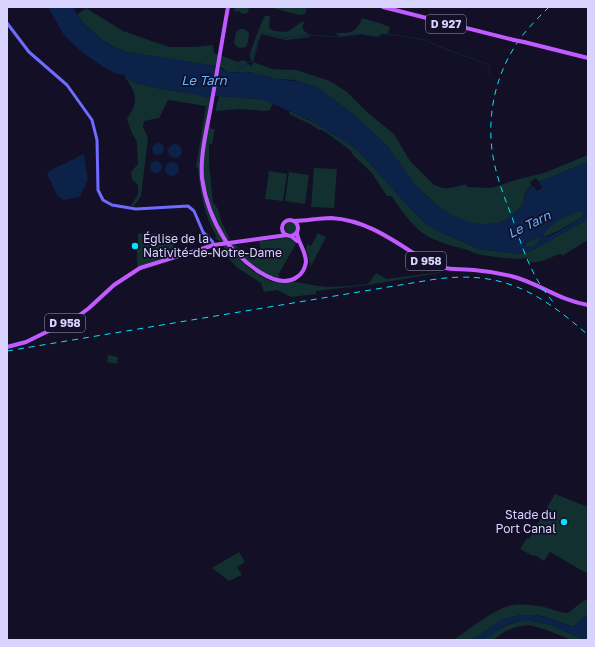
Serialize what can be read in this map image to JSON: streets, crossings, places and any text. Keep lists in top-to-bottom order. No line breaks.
{"streets":{"main road":["D 927","D 958"]},"water":["Le Tarn"],"places":["Église de la Nativité-de-Notre-Dame","Stade du Port Canal"]}
